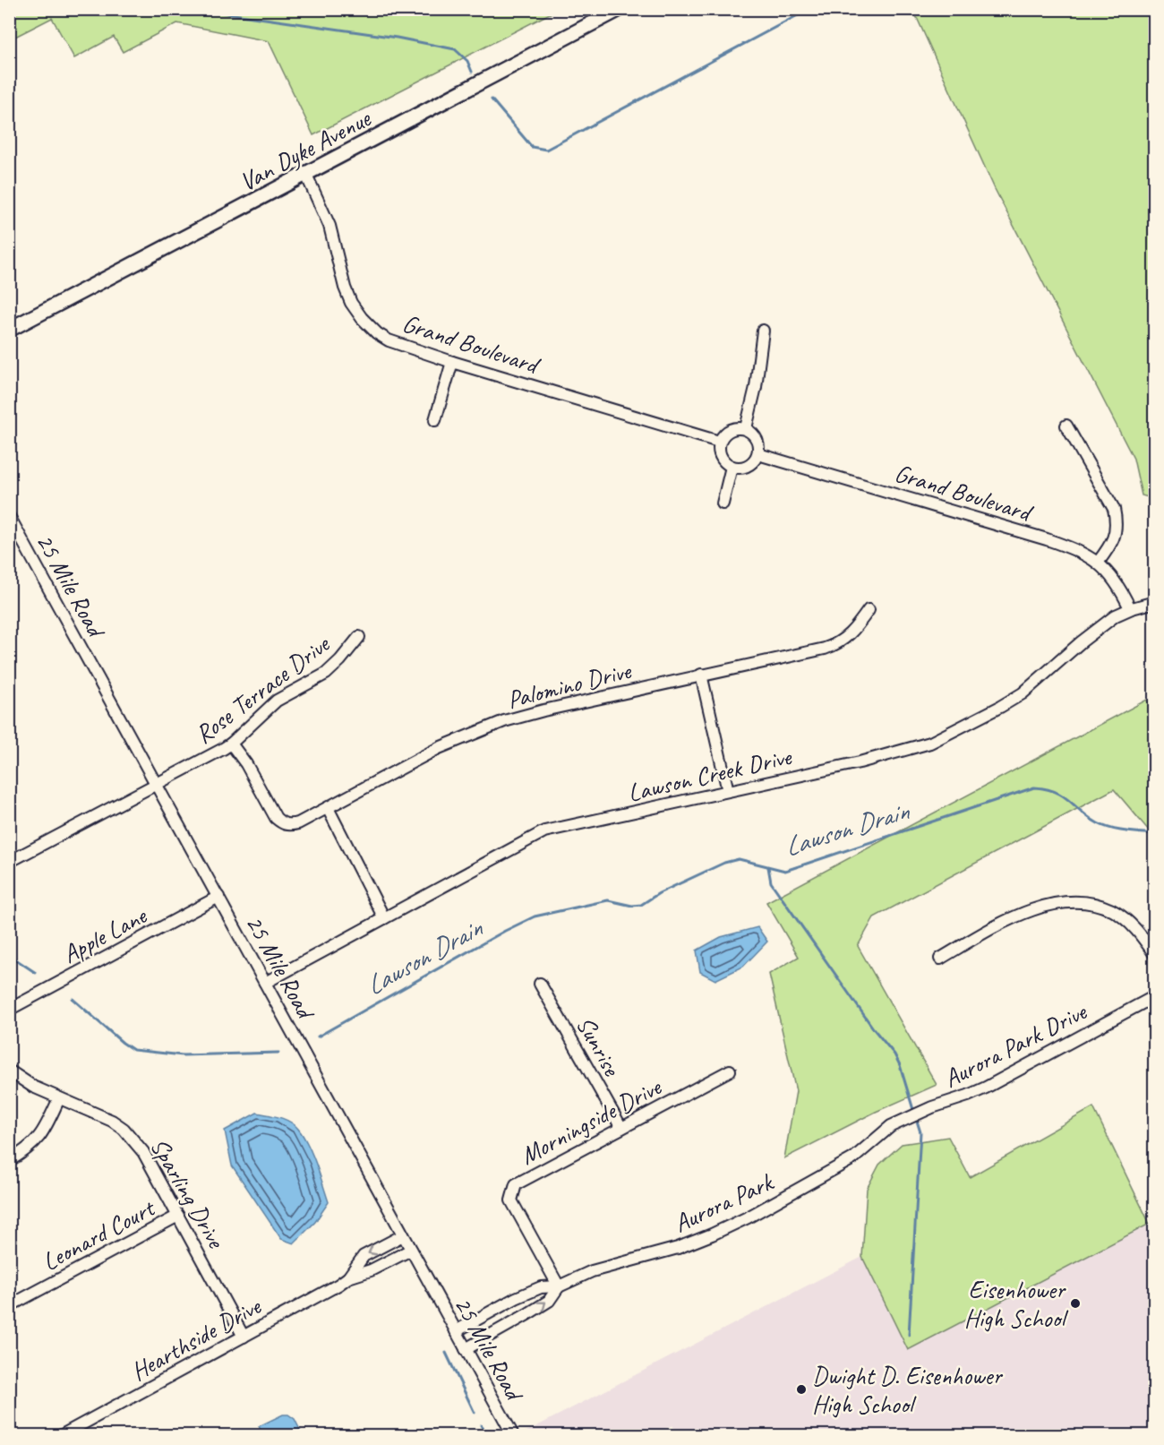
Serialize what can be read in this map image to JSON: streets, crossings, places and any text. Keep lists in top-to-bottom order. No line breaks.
{"streets":{"main road":["Van Dyke Avenue"],"street":["Grand Boulevard","25 Mile Road","Palomino Drive","Rose Terrace Drive","Lawson Creek Drive","Apple Lane","Aurora Park Drive","Sunrise","Morningside Drive","Sparling Drive","Aurora Park","Leonard Court","Hearthside Drive"]},"crossings":[["Van Dyke Avenue","Grand Boulevard"],["Grand Boulevard","Lawson Creek Drive"],["25 Mile Road","Rose Terrace Drive"],["25 Mile Road","Lawson Creek Drive"],["25 Mile Road","Apple Lane"],["25 Mile Road","Aurora Park"],["25 Mile Road","Hearthside Drive"],["Palomino Drive","Rose Terrace Drive"],["Aurora Park Drive","Aurora Park"],["Sunrise","Morningside Drive"],["Morningside Drive","Aurora Park"],["Sparling Drive","Leonard Court"],["Sparling Drive","Hearthside Drive"]],"water":["Lawson Drain"],"places":["Eisenhower High School","Dwight D. Eisenhower High School"]}
